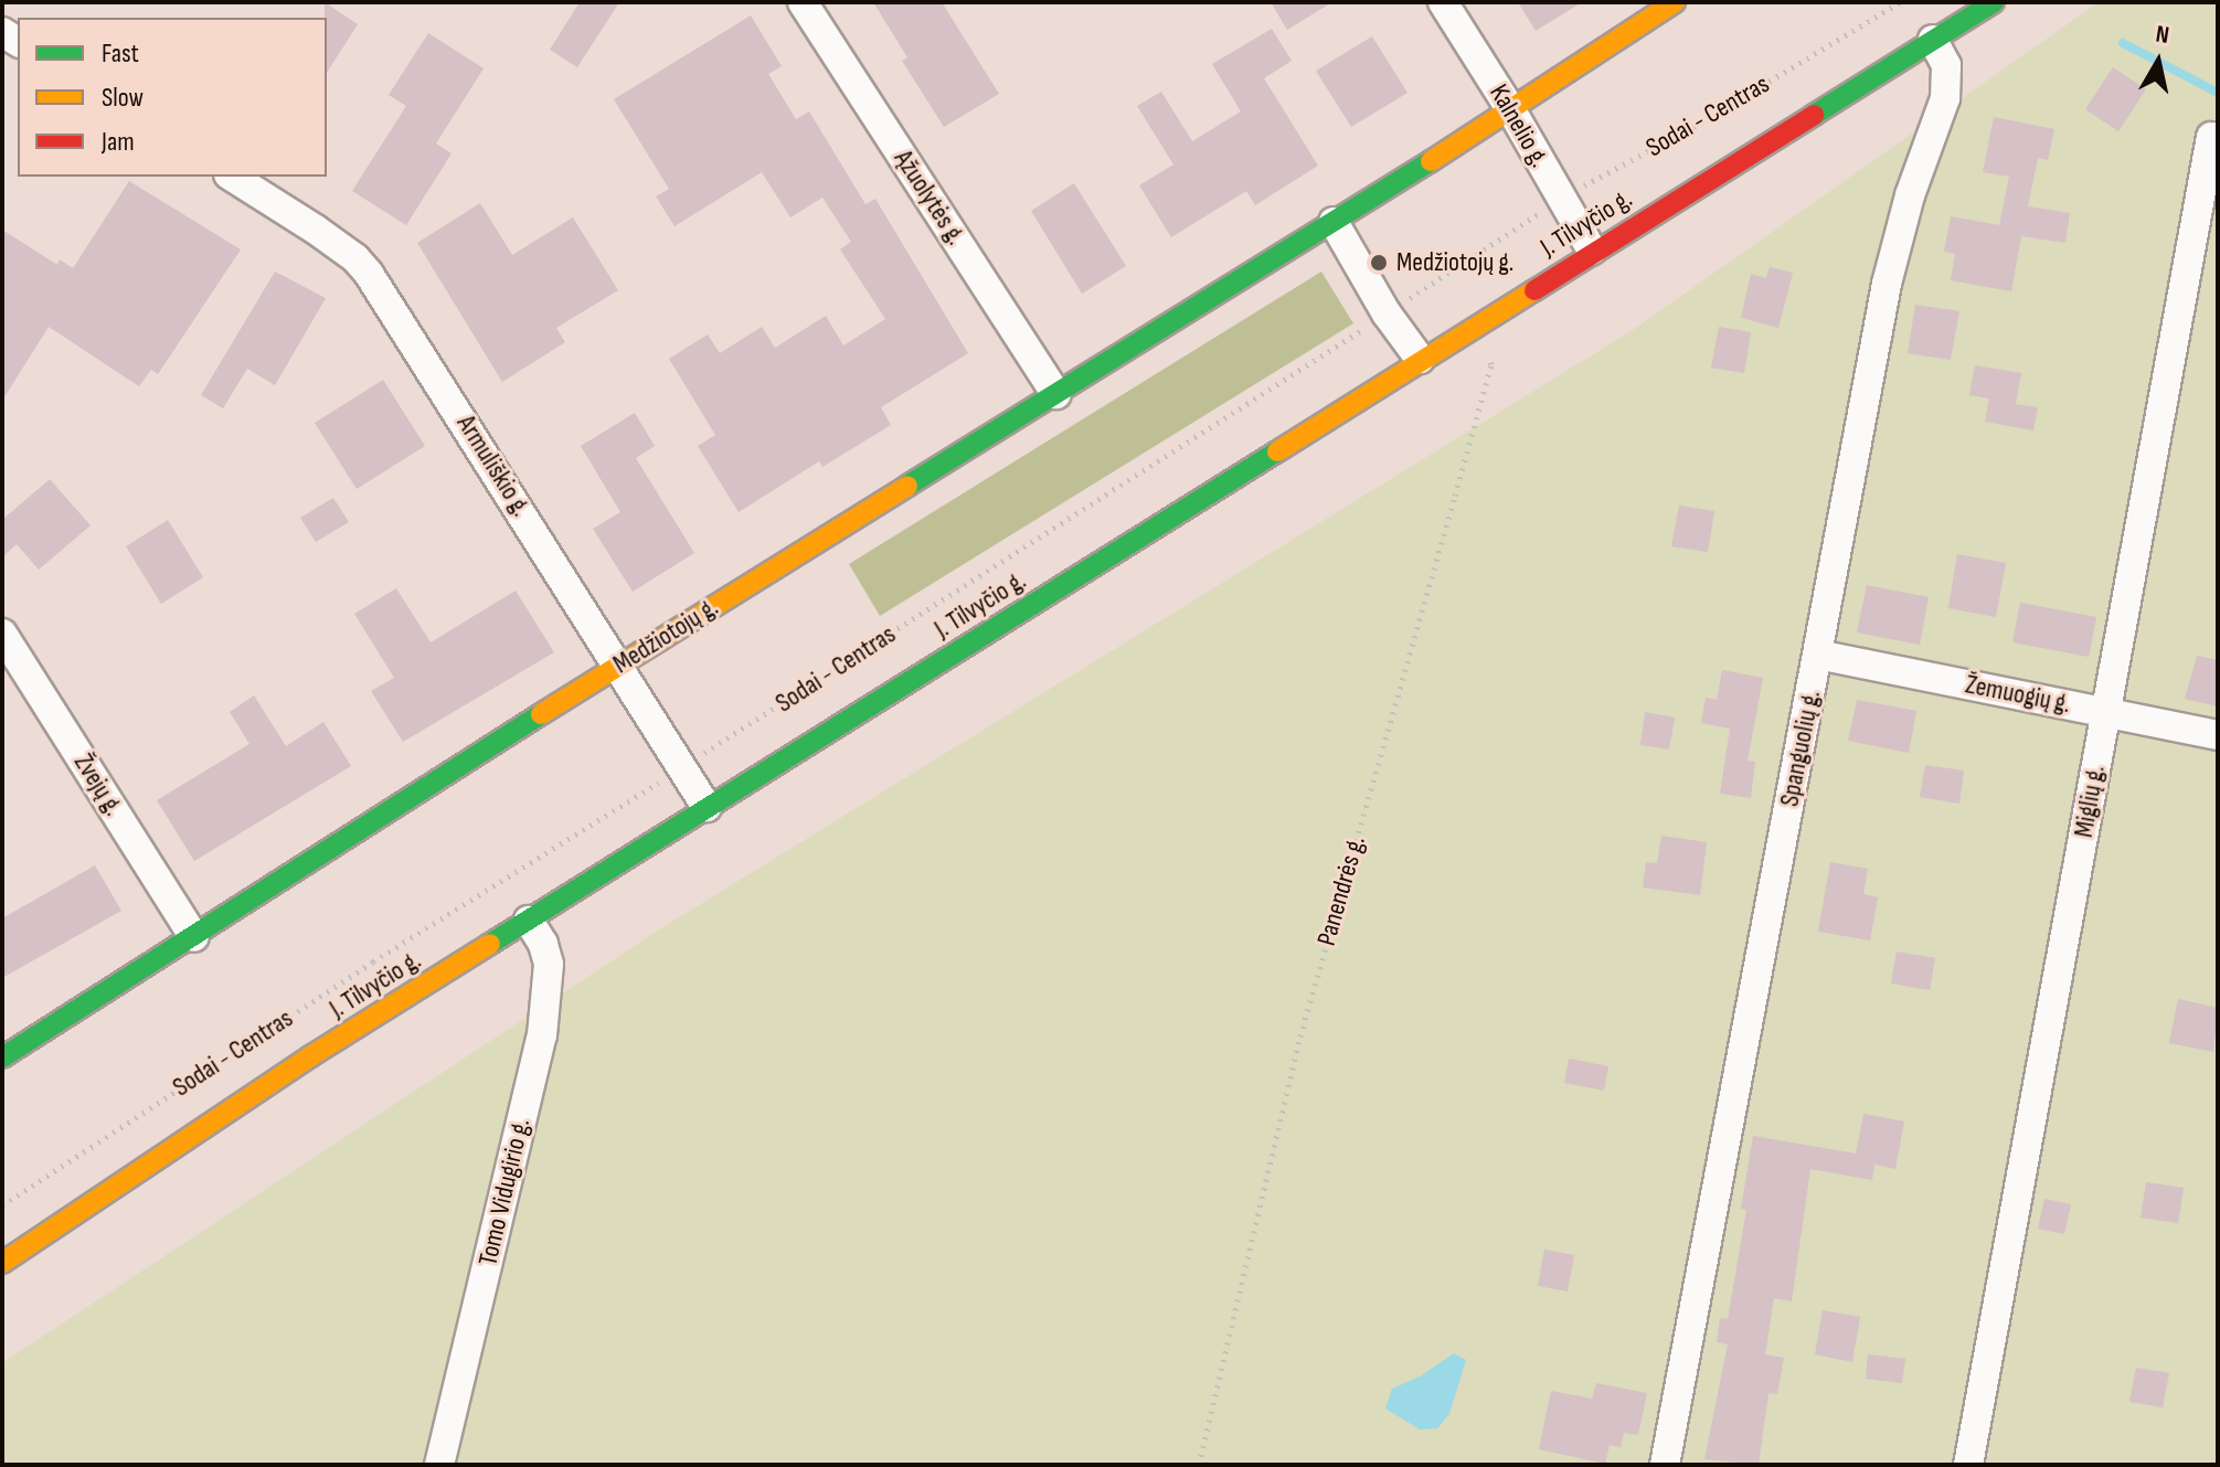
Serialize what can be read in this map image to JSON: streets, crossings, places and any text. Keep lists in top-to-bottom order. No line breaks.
{"streets":{"main road":["J. Tilvyčio g.","Medžiotojų g."],"street":["Kalnelio g.","Ąžuolytės g.","Armuliškio g.","Žemuogių g.","Spanguolių g.","Žvejų g.","Miglių g.","Tomo Vidugirio g."],"path":["Sodai - Centras","Panendrės g."]},"crossings":[["Sodai - Centras","Kalnelio g."],["Sodai - Centras","Armuliškio g."],["Kalnelio g.","J. Tilvyčio g."],["Kalnelio g.","Medžiotojų g."],["Ąžuolytės g.","Medžiotojų g."],["J. Tilvyčio g.","Armuliškio g."],["J. Tilvyčio g.","Spanguolių g."],["J. Tilvyčio g.","Panendrės g."],["J. Tilvyčio g.","Tomo Vidugirio g."],["Armuliškio g.","Medžiotojų g."],["Medžiotojų g.","Žvejų g."],["Žemuogių g.","Spanguolių g."],["Žemuogių g.","Miglių g."]],"places":["Medžiotojų g."],"legend":["Fast","Slow","Jam"],"north":"top"}
